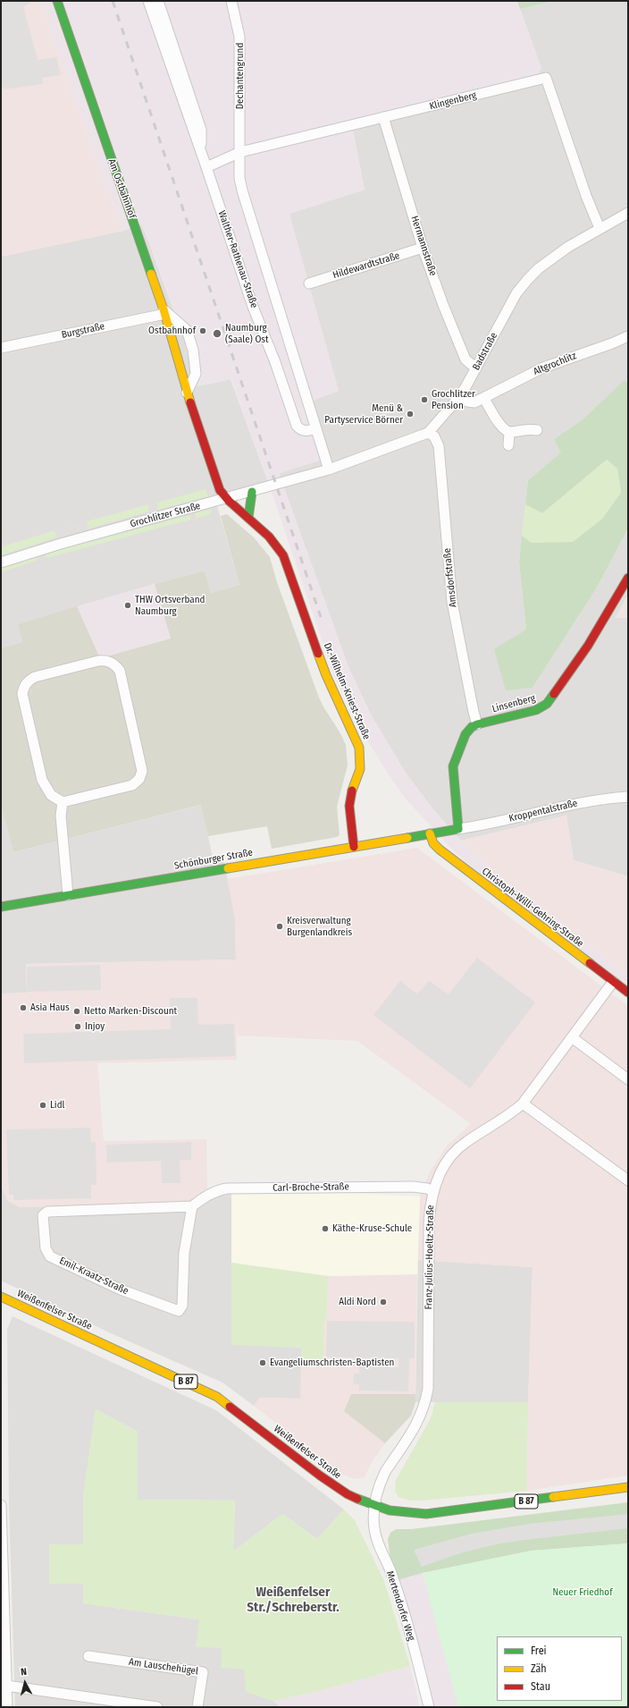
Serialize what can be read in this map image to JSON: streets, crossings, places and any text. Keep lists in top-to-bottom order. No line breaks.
{"streets":{"main road":["Am Ostbahnhof","Dr.-Wilhelm-Kniest-Straße","Linsenberg","Schönburger Straße","Christoph-Willi-Gehring-Straße","Weißenfelser Straße","B 87"],"street":["Dechantengrund","Klingenberg","Hermannstraße","Walther-Rathenau-Straße","Hildewardtstraße","Burgstraße","Badstraße","Altgrochlitz","Grochlitzer Straße","Amsdorfstraße","Kroppentalstraße","Carl-Broche-Straße","Franz-Julius-Hoeltz-Straße","Emil-Kraatz-Straße","Mertendorfer Weg","Am Lauschehügel"]},"crossings":[["Dechantengrund","Klingenberg"],["Dechantengrund","Walther-Rathenau-Straße"],["Dechantengrund","Badstraße"],["Dechantengrund","Grochlitzer Straße"],["Klingenberg","Hermannstraße"],["Klingenberg","Walther-Rathenau-Straße"],["Klingenberg","Badstraße"],["Am Ostbahnhof","Burgstraße"],["Am Ostbahnhof","Grochlitzer Straße"],["Am Ostbahnhof","Dr.-Wilhelm-Kniest-Straße"],["Hermannstraße","Hildewardtstraße"],["Hermannstraße","Badstraße"],["Badstraße","Altgrochlitz"],["Badstraße","Grochlitzer Straße"],["Badstraße","Amsdorfstraße"],["Grochlitzer Straße","Dr.-Wilhelm-Kniest-Straße"],["Amsdorfstraße","Linsenberg"],["Dr.-Wilhelm-Kniest-Straße","Schönburger Straße"],["Schönburger Straße","Christoph-Willi-Gehring-Straße"],["Christoph-Willi-Gehring-Straße","Franz-Julius-Hoeltz-Straße"],["Carl-Broche-Straße","Franz-Julius-Hoeltz-Straße"],["Carl-Broche-Straße","Emil-Kraatz-Straße"],["Franz-Julius-Hoeltz-Straße","Weißenfelser Straße"],["Franz-Julius-Hoeltz-Straße","Mertendorfer Weg"],["Weißenfelser Straße","Mertendorfer Weg"]],"districts":["Weißenfelser Str./Schreberstr."],"parks":["Neuer Friedhof"],"places":["Ostbahnhof","Naumburg (Saale) Ost","Grochlitzer Pension","Menü & Partyservice Börner","THW Ortsverband Naumburg","Kreisverwaltung Burgenlandkreis","Asia Haus","Netto Marken-Discount","Injoy","Lidl","Käthe-Kruse-Schule","Aldi Nord","Evangeliumschristen-Baptisten"],"legend":["Frei","Zäh","Stau"],"north":"top"}
